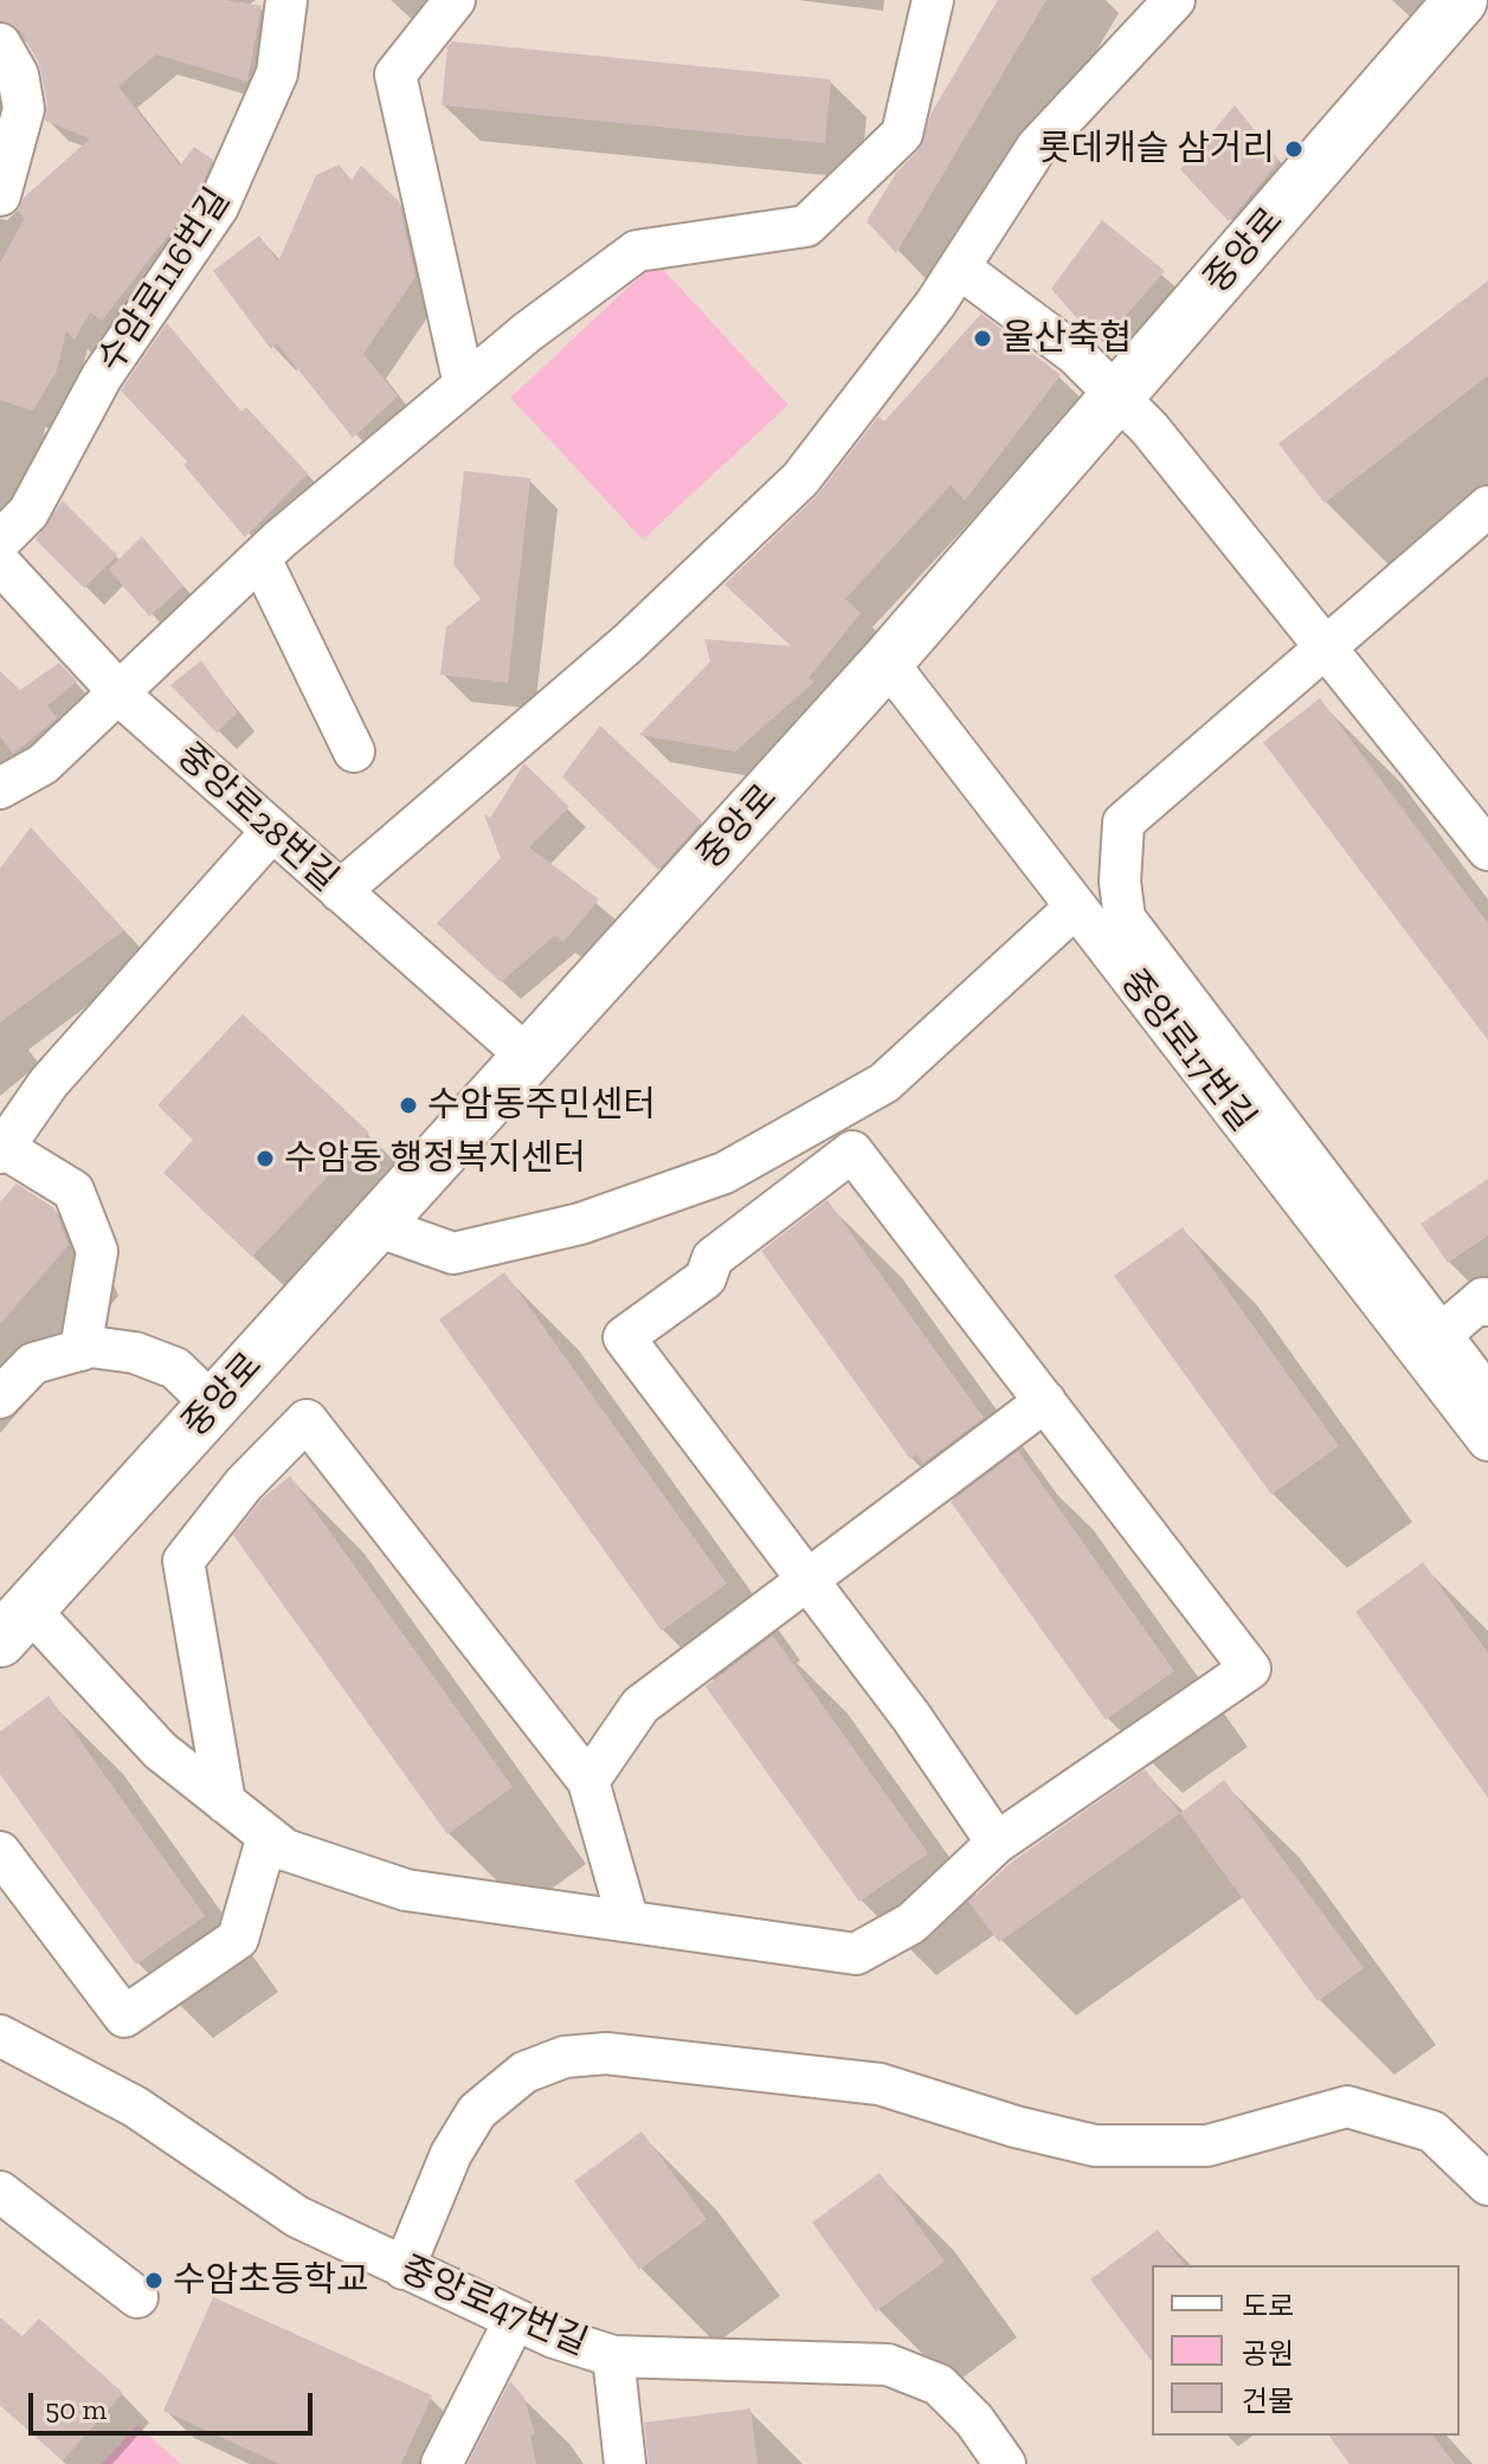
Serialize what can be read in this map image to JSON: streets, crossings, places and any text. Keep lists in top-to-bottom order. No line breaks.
{"streets":{"main road":["중앙로"],"street":["수암로116번길","중앙로28번길","중앙로17번길","중앙로47번길"]},"crossings":[["중앙로","중앙로28번길"],["중앙로","중앙로17번길"]],"places":["롯데캐슬 삼거리","울산축협","수암동주민센터","수암동 행정복지센터","수암초등학교"],"legend":["도로","공원","건물"],"scale_bar":"50 m"}
